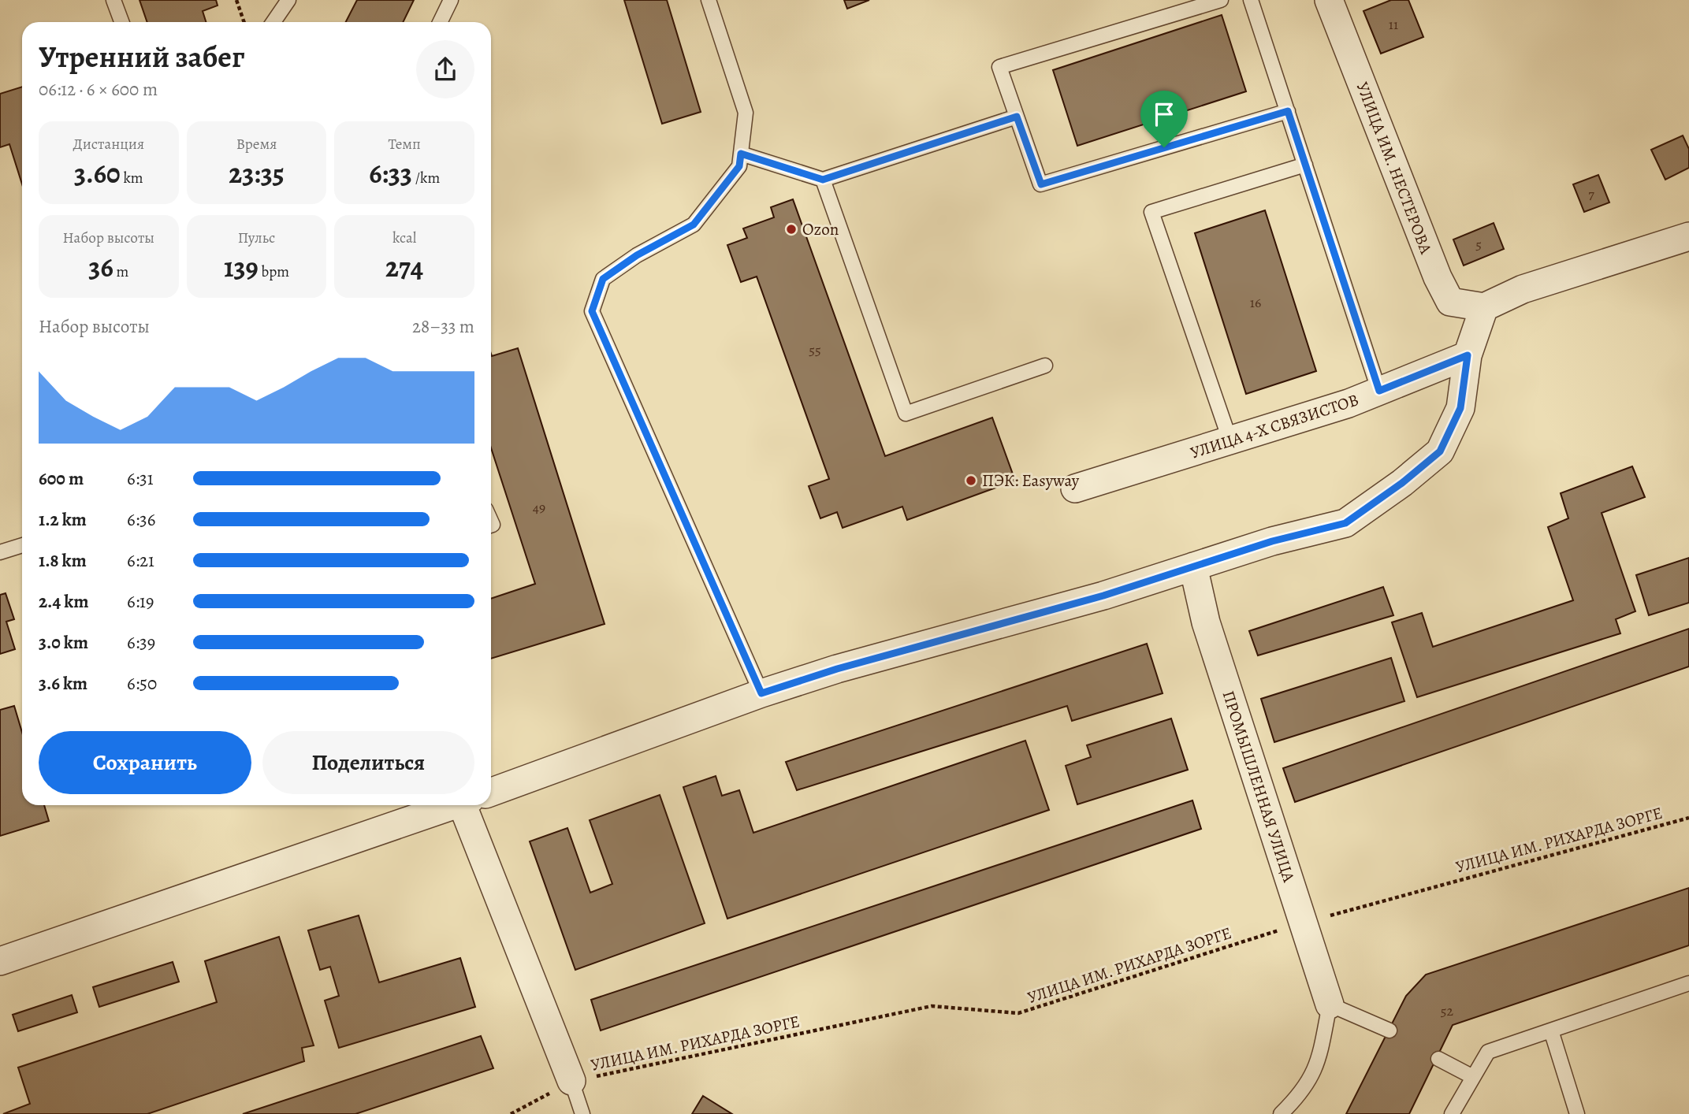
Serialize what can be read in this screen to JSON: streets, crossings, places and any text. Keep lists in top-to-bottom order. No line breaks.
{"streets":{"street":["УЛИЦА ИМ. НЕСТЕРОВА","УЛИЦА 4-Х СВЯЗИСТОВ","ПРОМЫШЛЕННАЯ УЛИЦА"],"path":["УЛИЦА ИМ. РИХАРДА ЗОРГЕ"]},"crossings":[["ПРОМЫШЛЕННАЯ УЛИЦА","УЛИЦА ИМ. РИХАРДА ЗОРГЕ"]],"places":["Ozon","ПЭК: Easyway"],"house_numbers":["11","7","5","16","55","49","52"],"page":{"heading":["Утренний забег","06:12 · 6 × 600 m"],"stats":[["Дистанция","3.60 km"],["Время","23:35"],["Темп","6:33 /km"],["Набор высоты","36 m"],["Пульс","139 bpm"],["kcal","274"]],"chart":["Набор высоты","28–33 m"],"list":[{"name":"600 m","note":"6:31"},{"name":"1.2 km","note":"6:36"},{"name":"1.8 km","note":"6:21"},{"name":"2.4 km","note":"6:19"},{"name":"3.0 km","note":"6:39"},{"name":"3.6 km","note":"6:50"}],"buttons":["Сохранить","Поделиться"]}}
